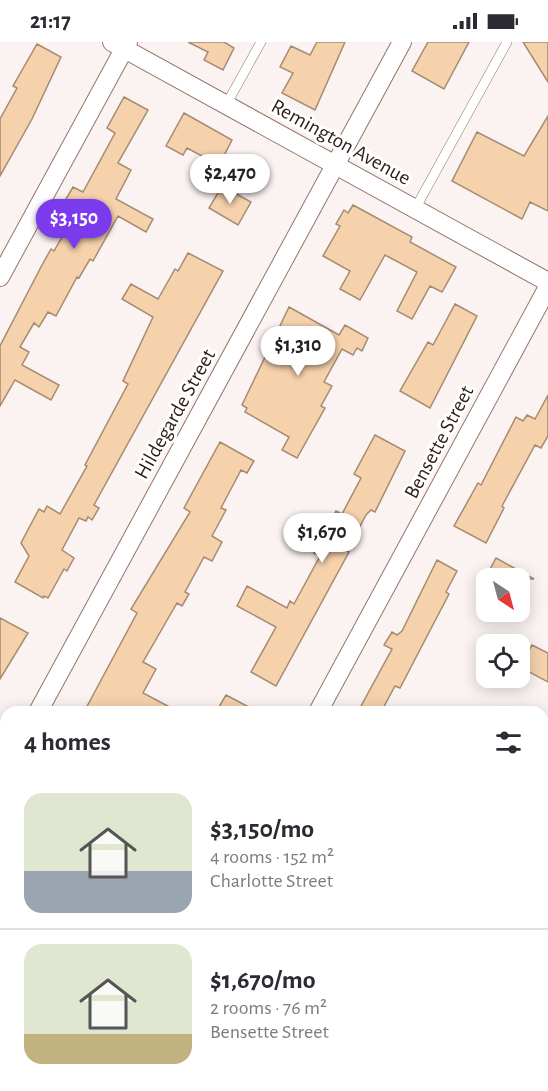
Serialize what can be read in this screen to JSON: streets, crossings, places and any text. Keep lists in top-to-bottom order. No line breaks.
{"streets":{"street":["Remington Avenue","Hildegarde Street","Bensette Street"]},"crossings":[["Remington Avenue","Hildegarde Street"]],"north":"bottom right","page":{"status":"21:17","price":["$2,470","$3,150","$1,310","$1,670"],"heading":"4 homes","list":[{"name":"$3,150/mo","note":"4 rooms · 152 m² · Charlotte Street"},{"name":"$1,670/mo","note":"2 rooms · 76 m² · Bensette Street"}]}}
